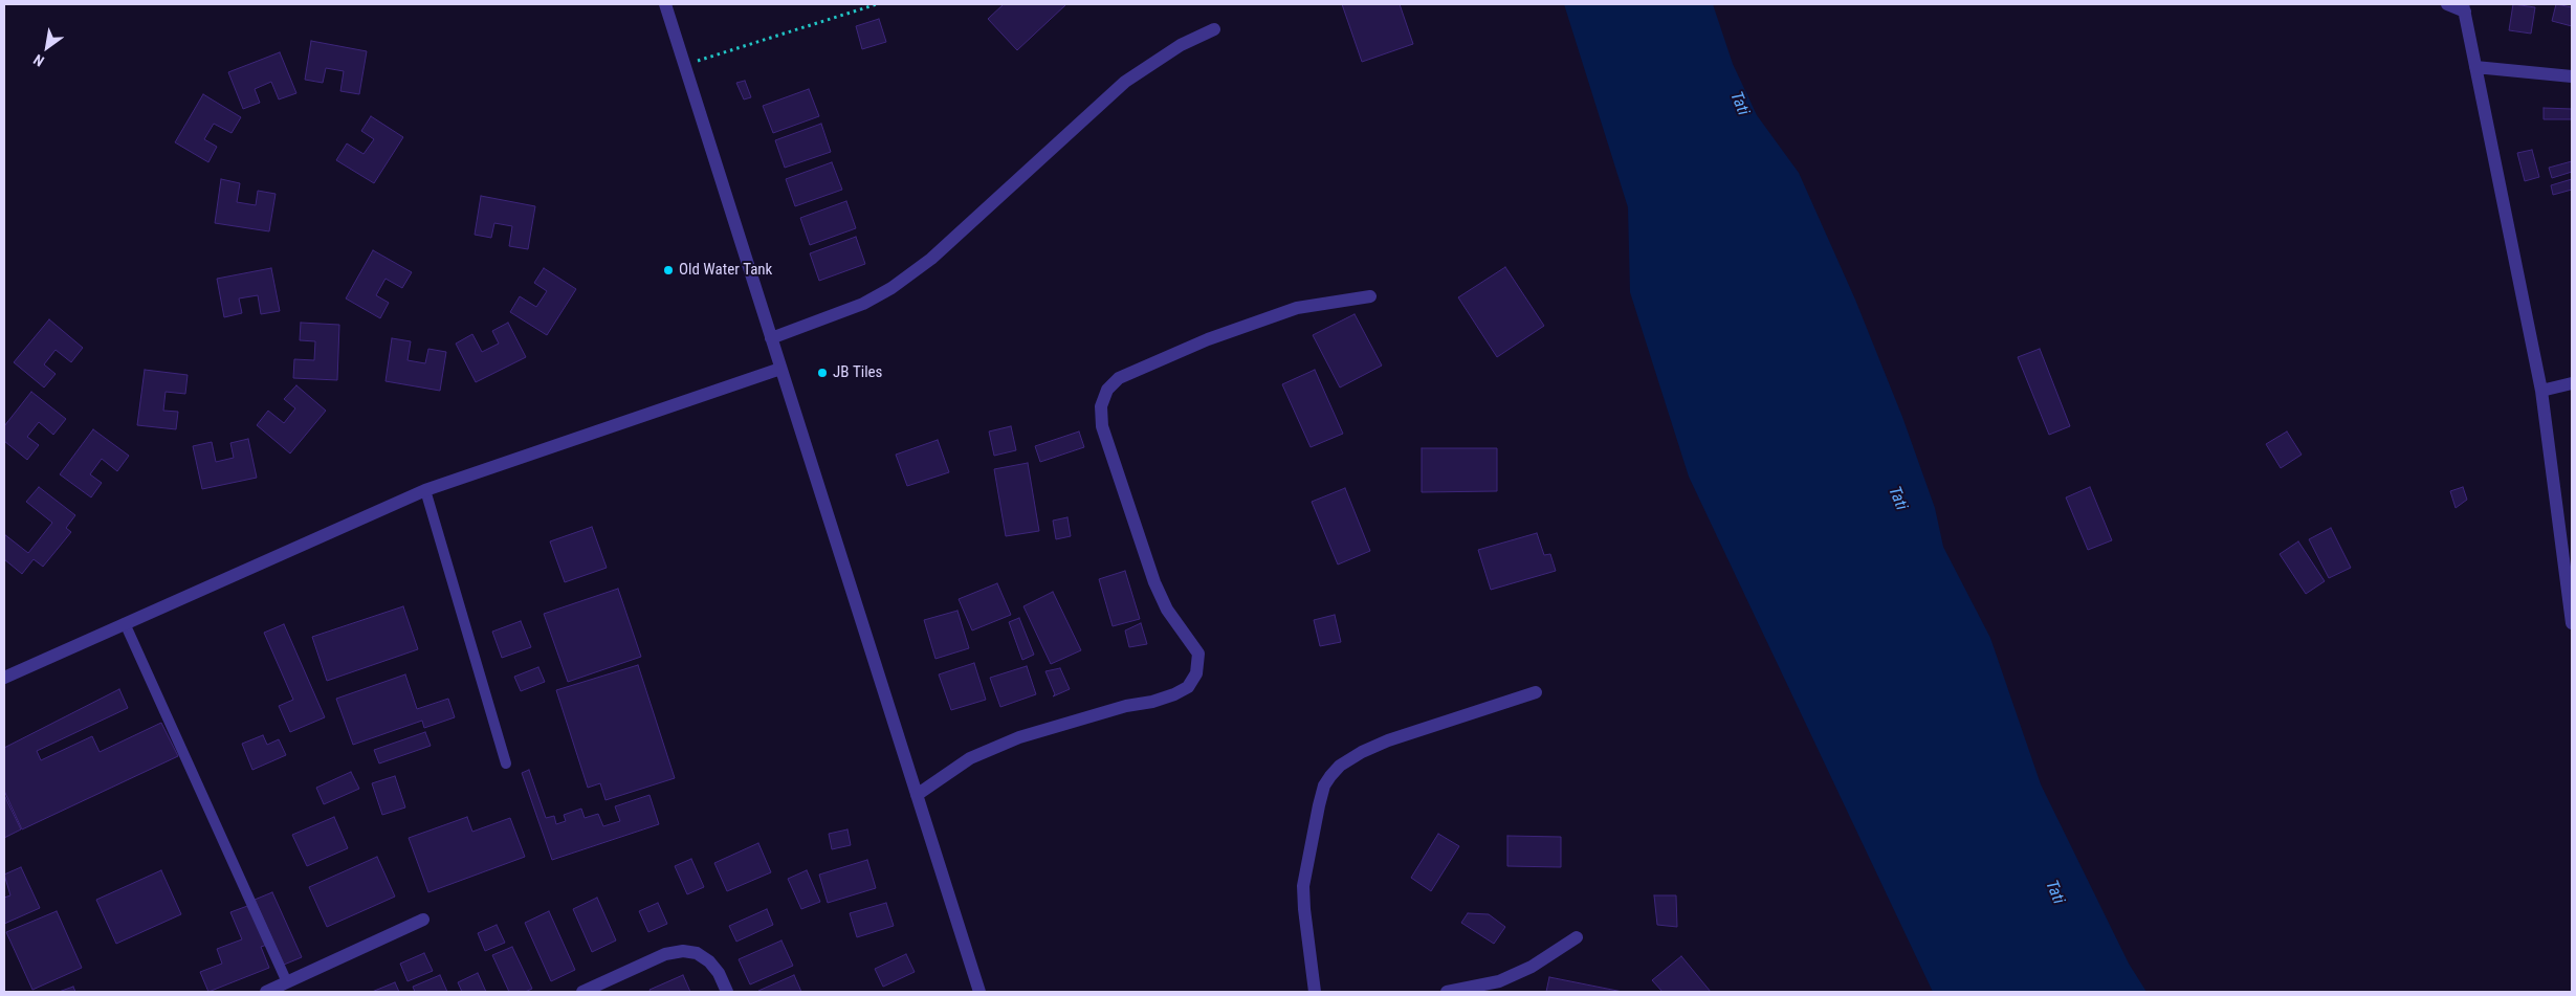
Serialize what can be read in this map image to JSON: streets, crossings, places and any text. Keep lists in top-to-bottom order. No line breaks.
{"water":["Tati"],"places":["Old Water Tank","JB Tiles"],"north":"bottom left"}
